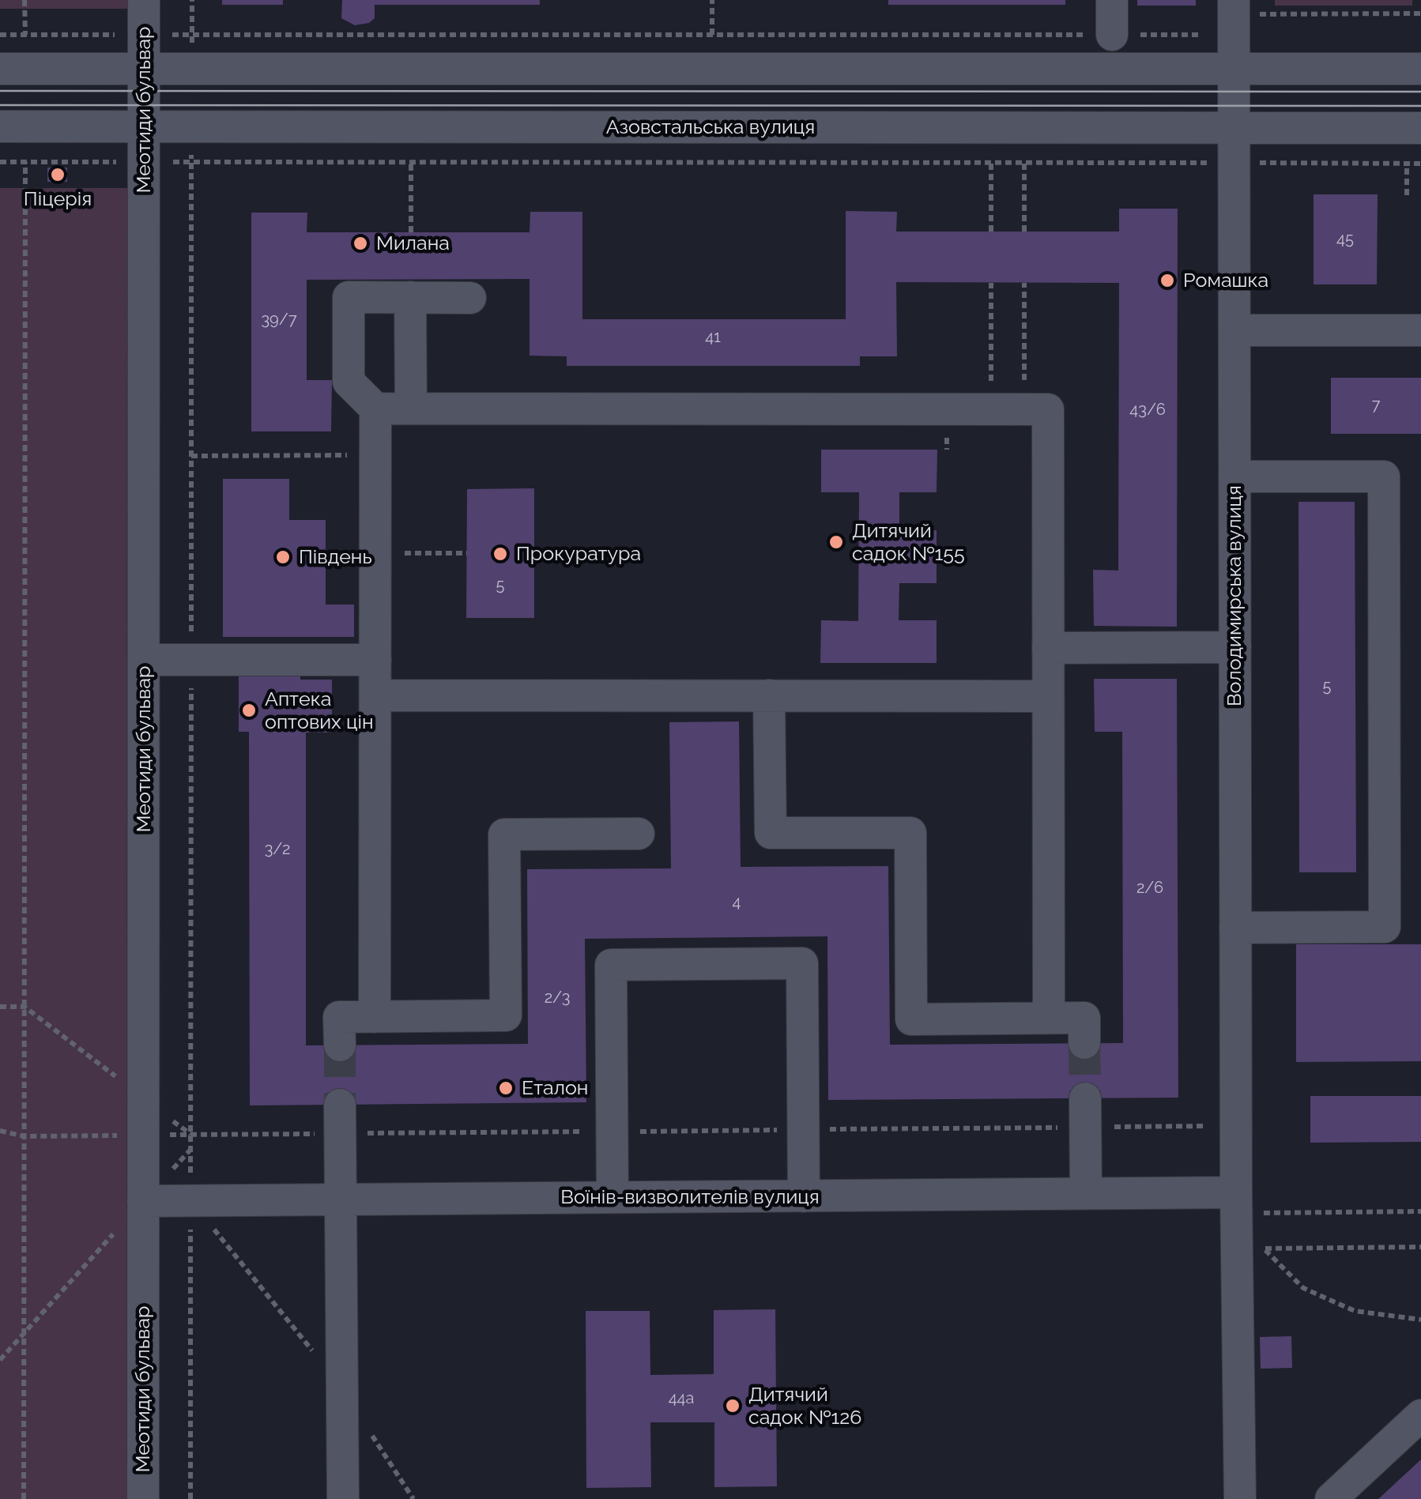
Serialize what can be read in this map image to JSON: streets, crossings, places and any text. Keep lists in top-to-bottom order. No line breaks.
{"streets":{"street":["Меотиди бульвар","Азовстальська вулиця","Володимирська вулиця","Воїнів-визволителів вулиця"]},"crossings":[["Меотиди бульвар","Азовстальська вулиця"],["Меотиди бульвар","Воїнів-визволителів вулиця"],["Азовстальська вулиця","Володимирська вулиця"],["Володимирська вулиця","Воїнів-визволителів вулиця"]],"places":["Піцерія","Милана","Ромашка","Дитячий садок №155","Прокуратура","Південь","Аптека оптових цін","Еталон","Дитячий садок №126"],"house_numbers":["45","39/7","41","7","43/6","5","5","3/2","2/6","4","2/3","44а"]}
